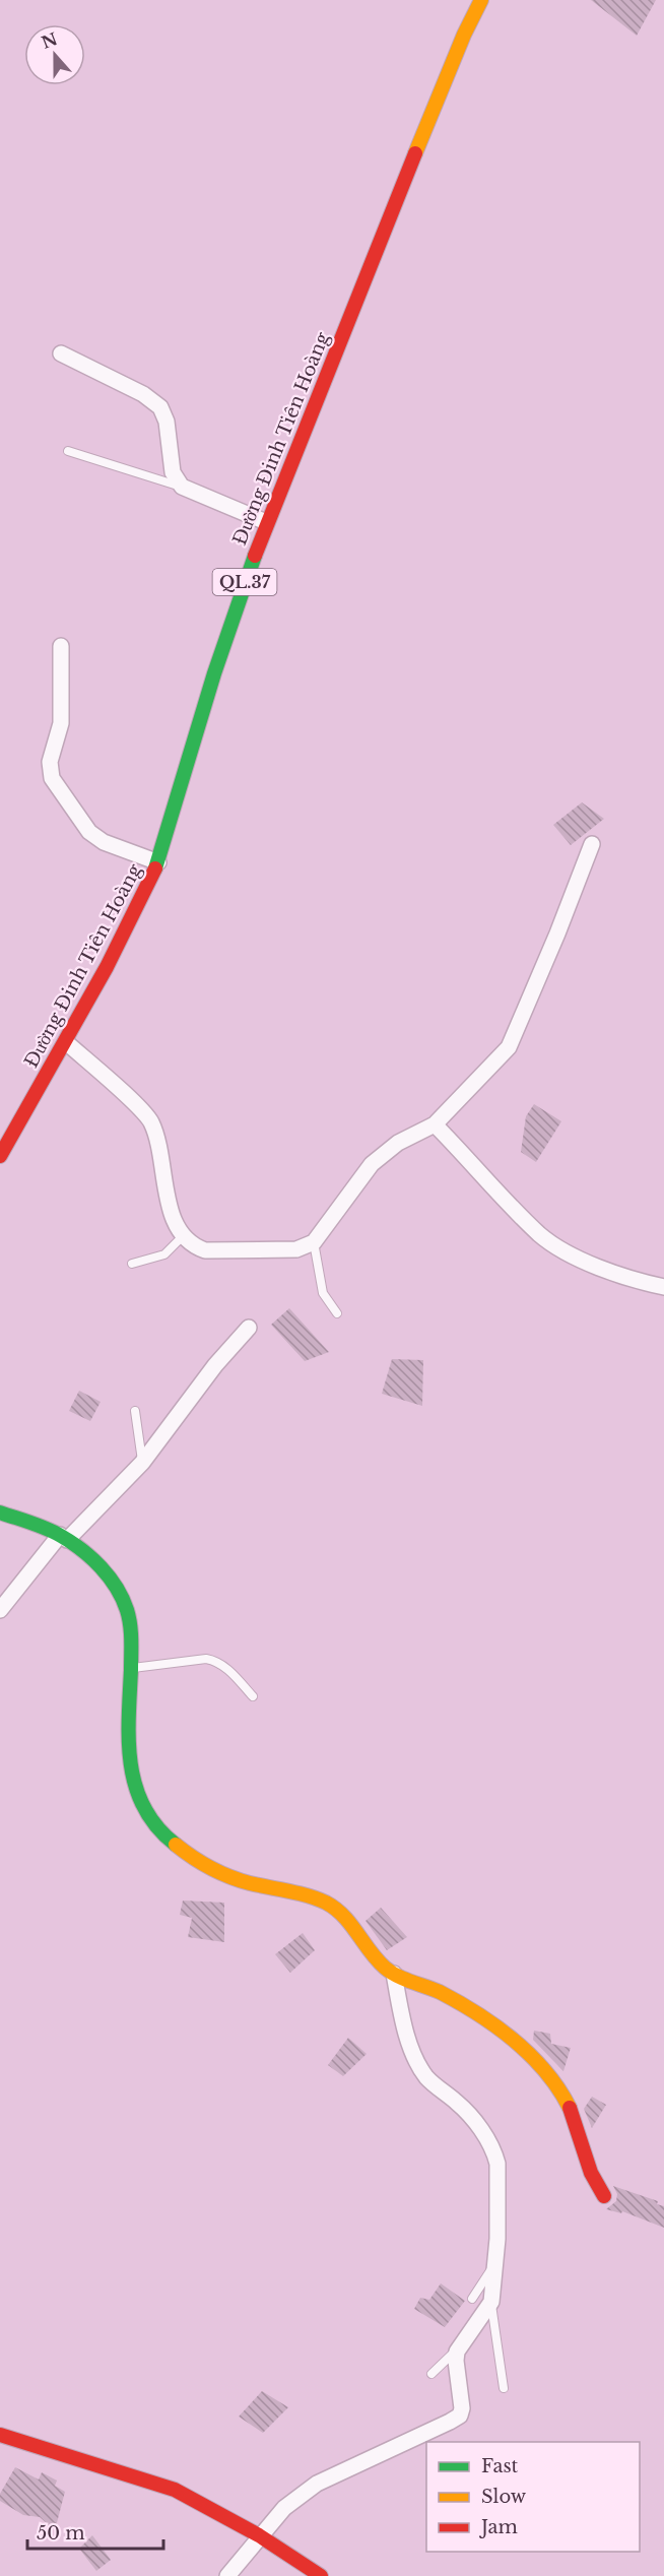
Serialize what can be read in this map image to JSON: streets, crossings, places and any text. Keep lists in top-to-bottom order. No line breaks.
{"streets":{"street":["Đường Đinh Tiên Hoàng","QL.37"]},"legend":["Fast","Slow","Jam"],"scale_bar":"50 m","north":"top"}
